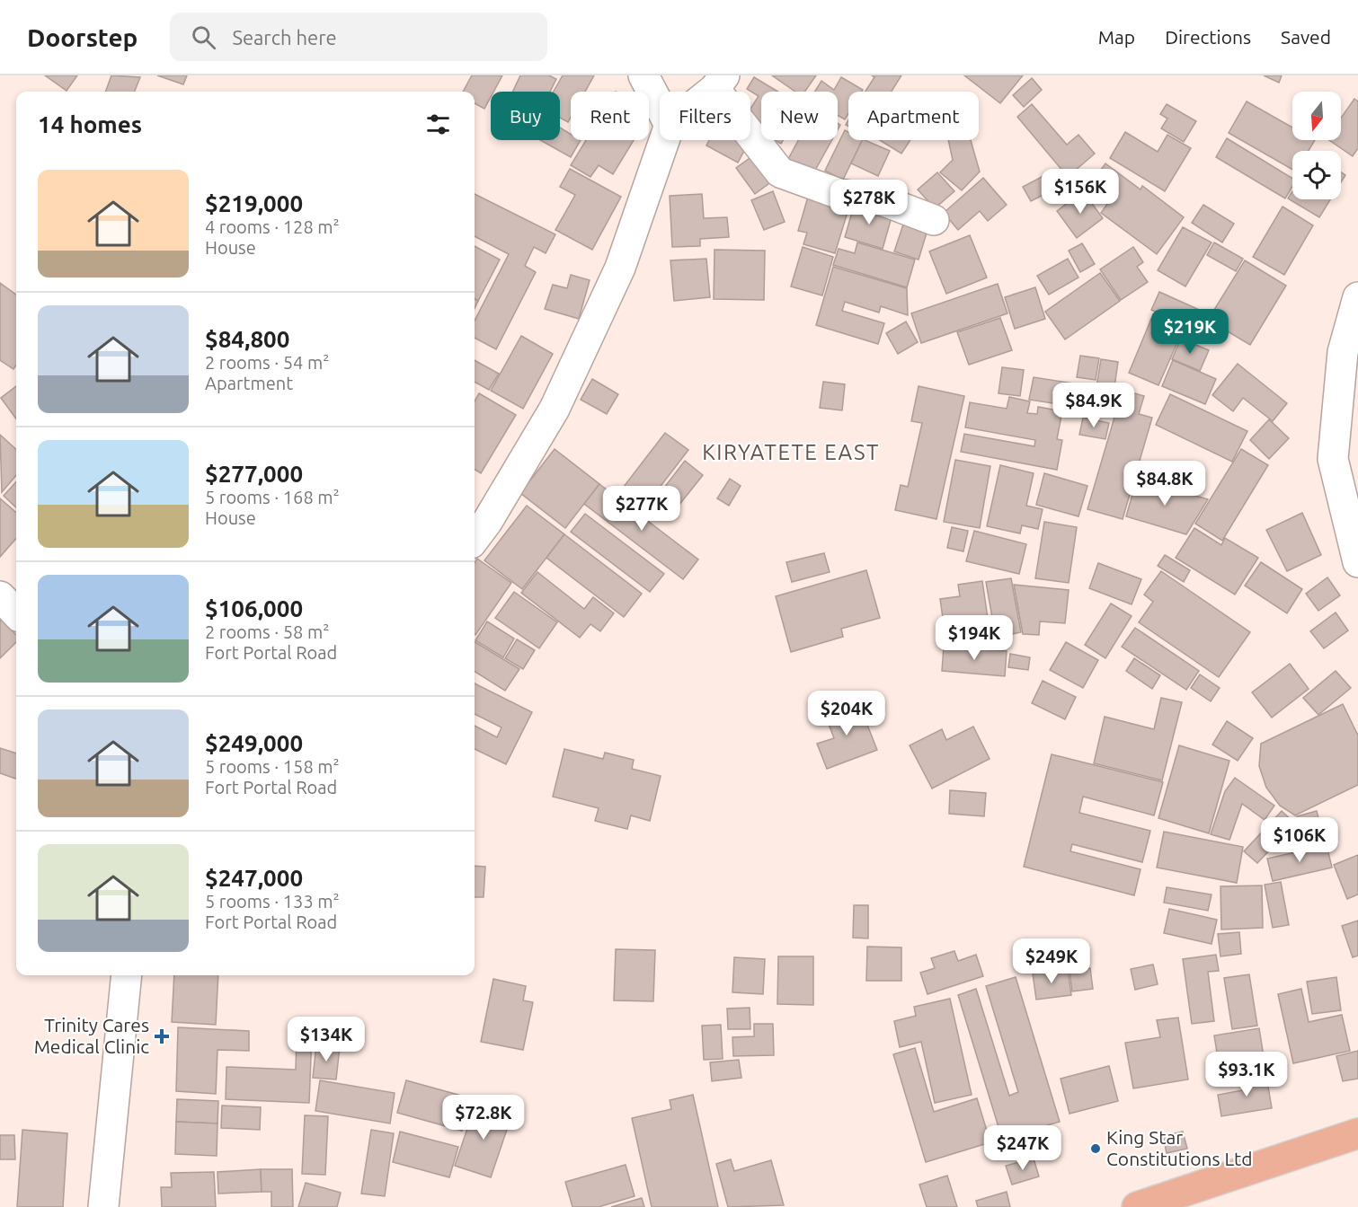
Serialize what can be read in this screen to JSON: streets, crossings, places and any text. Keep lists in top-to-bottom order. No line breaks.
{"districts":["KIRYATETE EAST"],"places":{"health":["Trinity Cares Medical Clinic"],"other":["King Star Constitutions Ltd"]},"north":"bottom","page":{"header":"Doorstep","search":"Search here","nav":["Map","Directions","Saved"],"chip":["Buy","Rent","Filters","New","Apartment"],"heading":"14 homes","list":[{"name":"$219,000","note":"4 rooms · 128 m² · House"},{"name":"$84,800","note":"2 rooms · 54 m² · Apartment"},{"name":"$277,000","note":"5 rooms · 168 m² · House"},{"name":"$106,000","note":"2 rooms · 58 m² · Fort Portal Road"},{"name":"$249,000","note":"5 rooms · 158 m² · Fort Portal Road"},{"name":"$247,000","note":"5 rooms · 133 m² · Fort Portal Road"}],"price":["$156K","$278K","$219K","$84.9K","$84.8K","$277K","$194K","$204K","$106K","$249K","$134K","$93.1K","$72.8K","$247K"]}}
